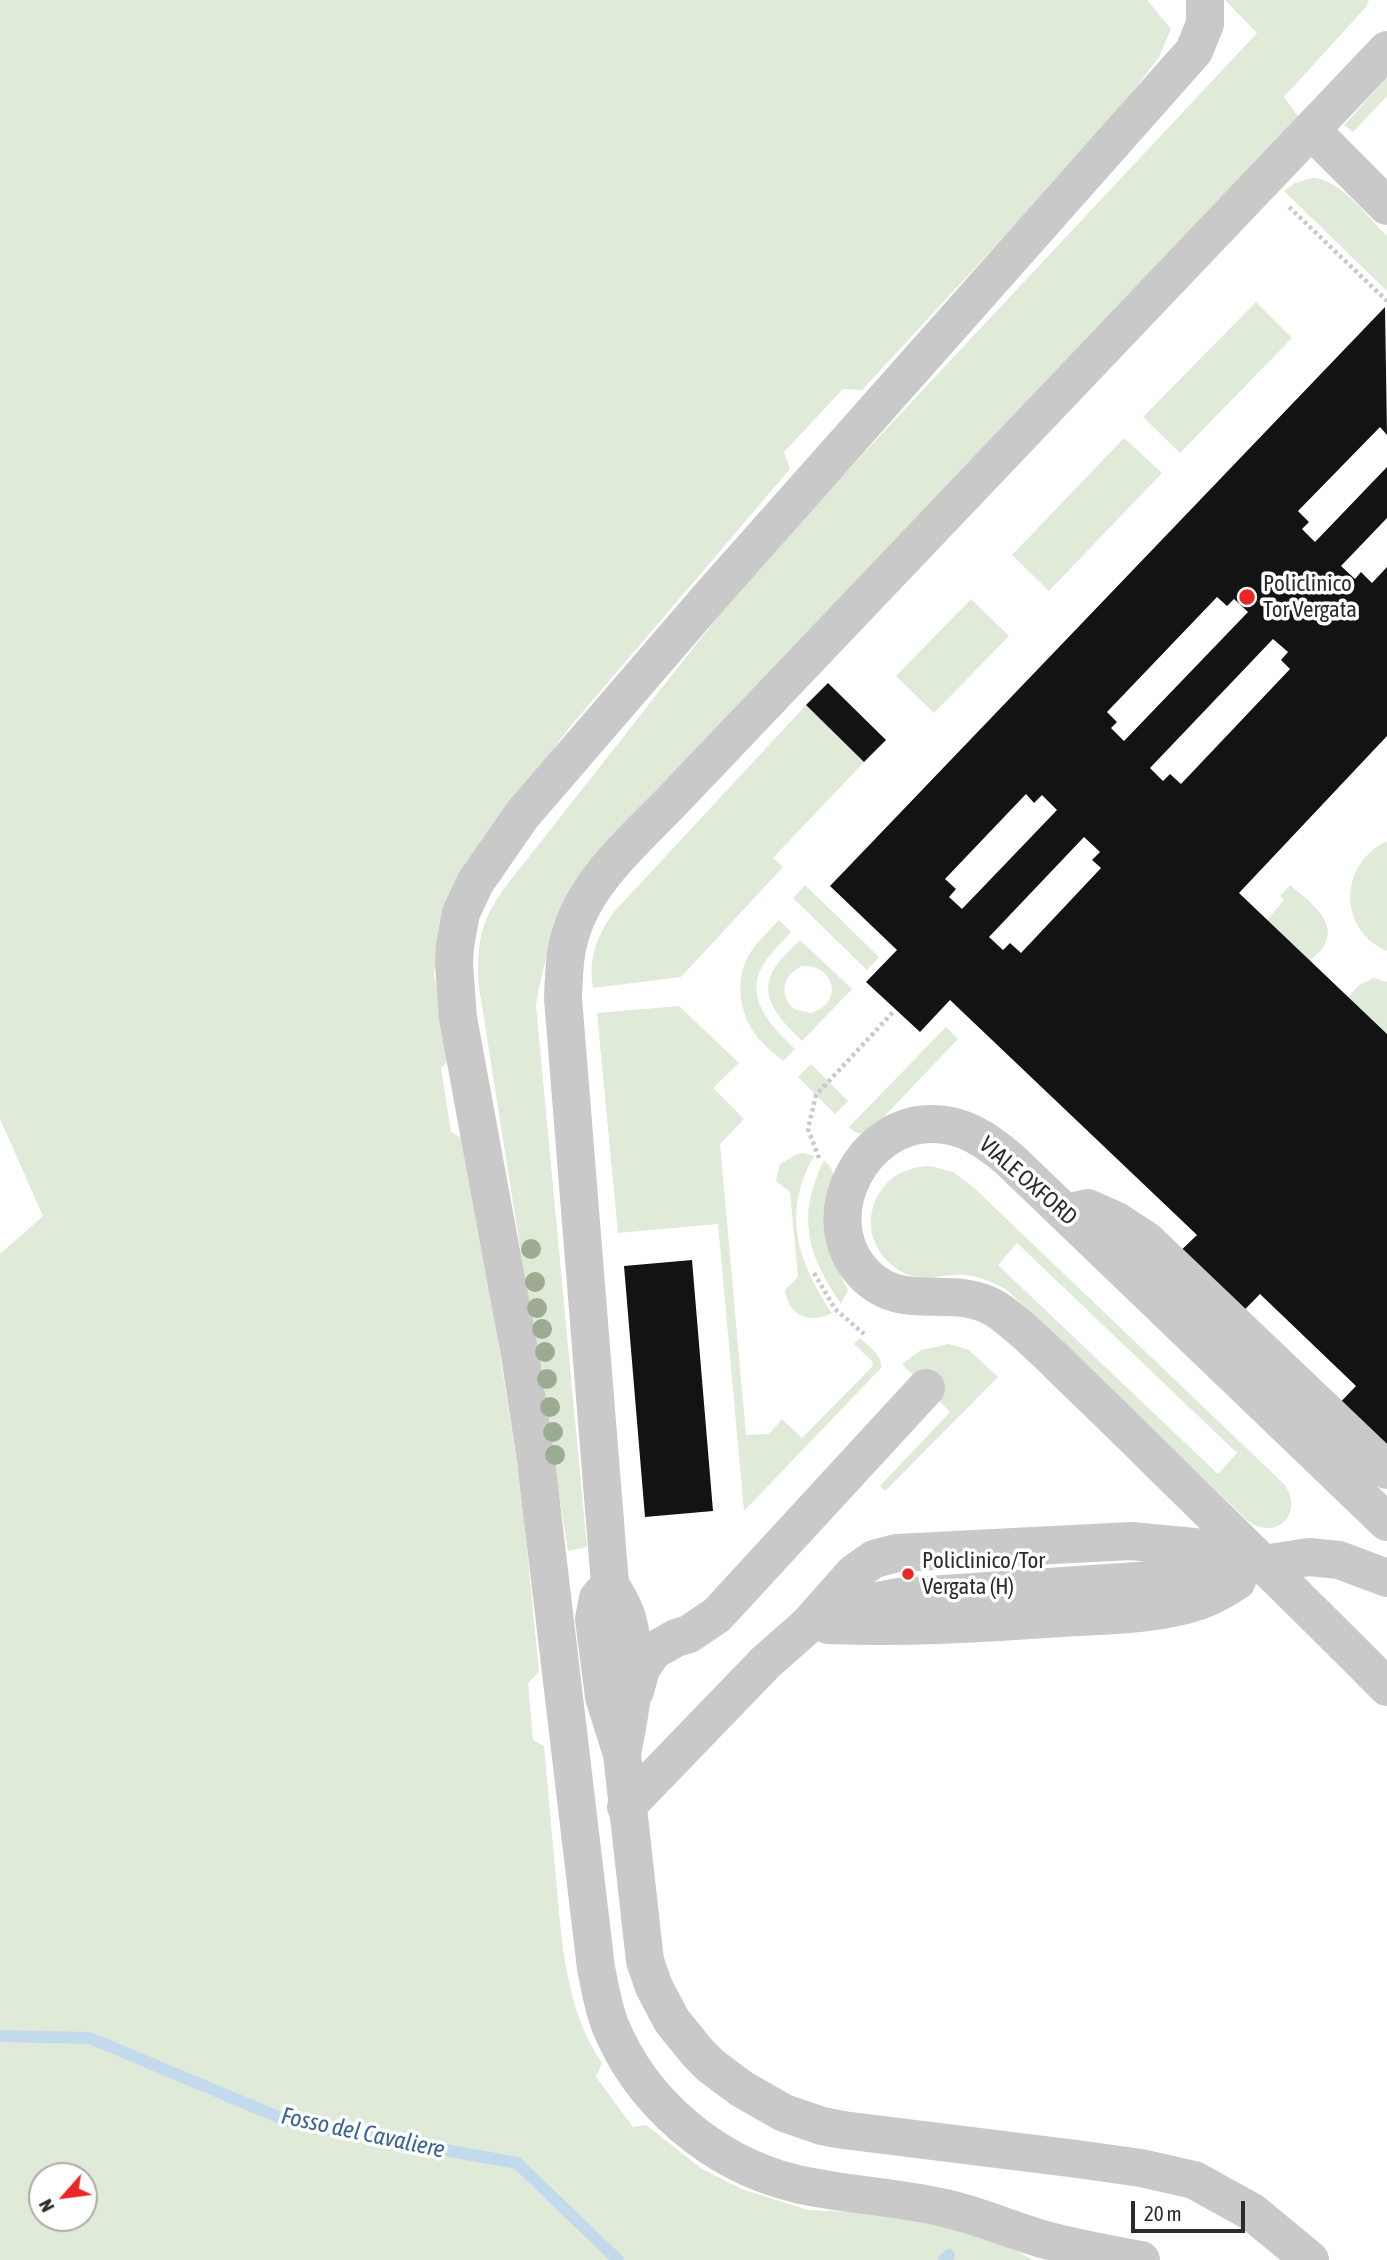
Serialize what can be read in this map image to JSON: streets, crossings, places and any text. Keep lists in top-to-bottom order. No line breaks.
{"streets":{"lane":["VIALE OXFORD"]},"water":["Fosso del Cavaliere"],"places":["Policlinico Tor Vergata","Policlinico/Tor Vergata (H)"],"scale_bar":"20 m","north":"bottom left"}
